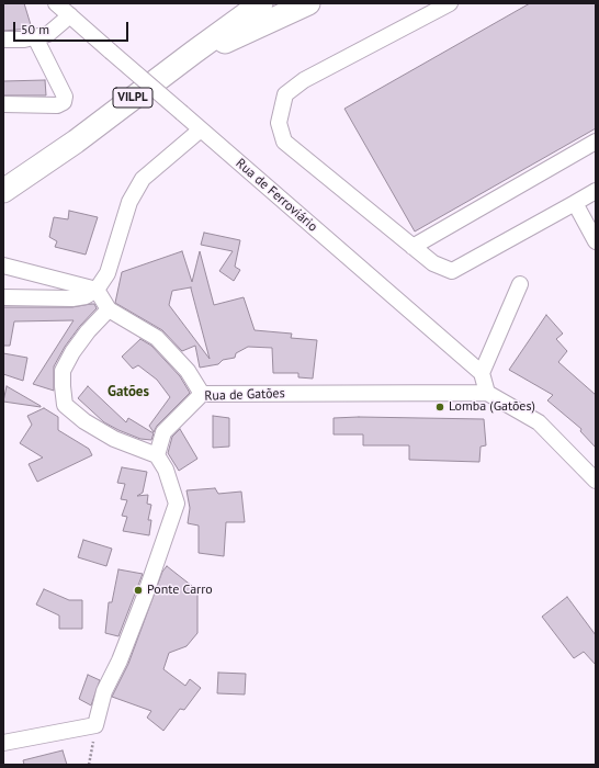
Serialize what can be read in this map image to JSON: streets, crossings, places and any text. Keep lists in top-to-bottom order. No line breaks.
{"streets":{"highway":["VILPL"],"street":["Rua de Ferroviário","Rua de Gatões"]},"districts":["Gatões"],"places":["Lomba (Gatões)","Ponte Carro"],"scale_bar":"50 m"}
